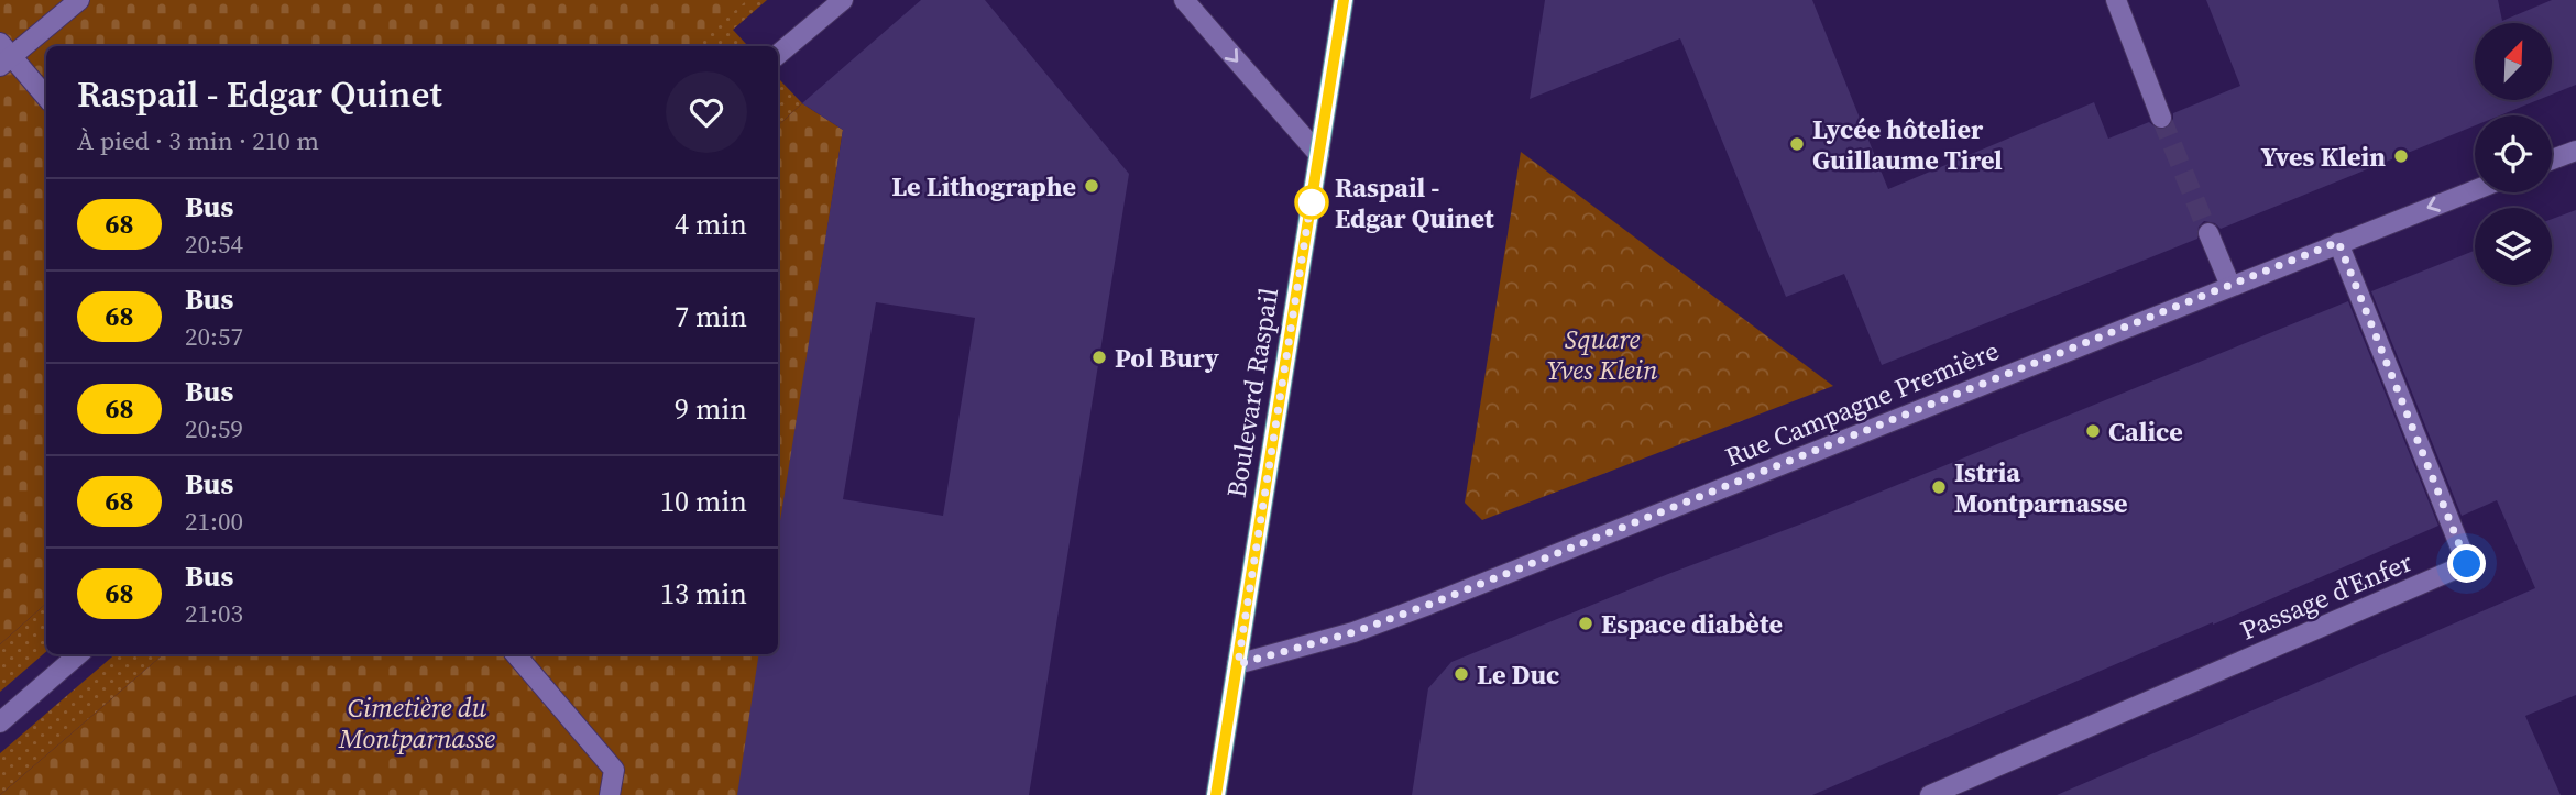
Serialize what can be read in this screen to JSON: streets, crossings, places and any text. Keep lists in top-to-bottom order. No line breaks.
{"streets":{"main road":["Boulevard Raspail"],"street":["Rue Campagne Première","Passage d'Enfer"]},"crossings":[["Boulevard Raspail","Rue Campagne Première"],["Rue Campagne Première","Passage d'Enfer"]],"parks":["Square Yves Klein","Cimetière du Montparnasse"],"places":["Lycée hôtelier Guillaume Tirel","Yves Klein","Le Lithographe","Raspail - Edgar Quinet","Pol Bury","Calice","Istria Montparnasse","Espace diabète","Le Duc"],"lines":["bus line 68"],"north":"top right","page":{"heading":["Raspail - Edgar Quinet","À pied · 3 min · 210 m"],"list":[{"mark":"68","name":"Bus","note":"20:54","value":"4 min"},{"mark":"68","name":"Bus","note":"20:57","value":"7 min"},{"mark":"68","name":"Bus","note":"20:59","value":"9 min"},{"mark":"68","name":"Bus","note":"21:00","value":"10 min"},{"mark":"68","name":"Bus","note":"21:03","value":"13 min"}]}}
